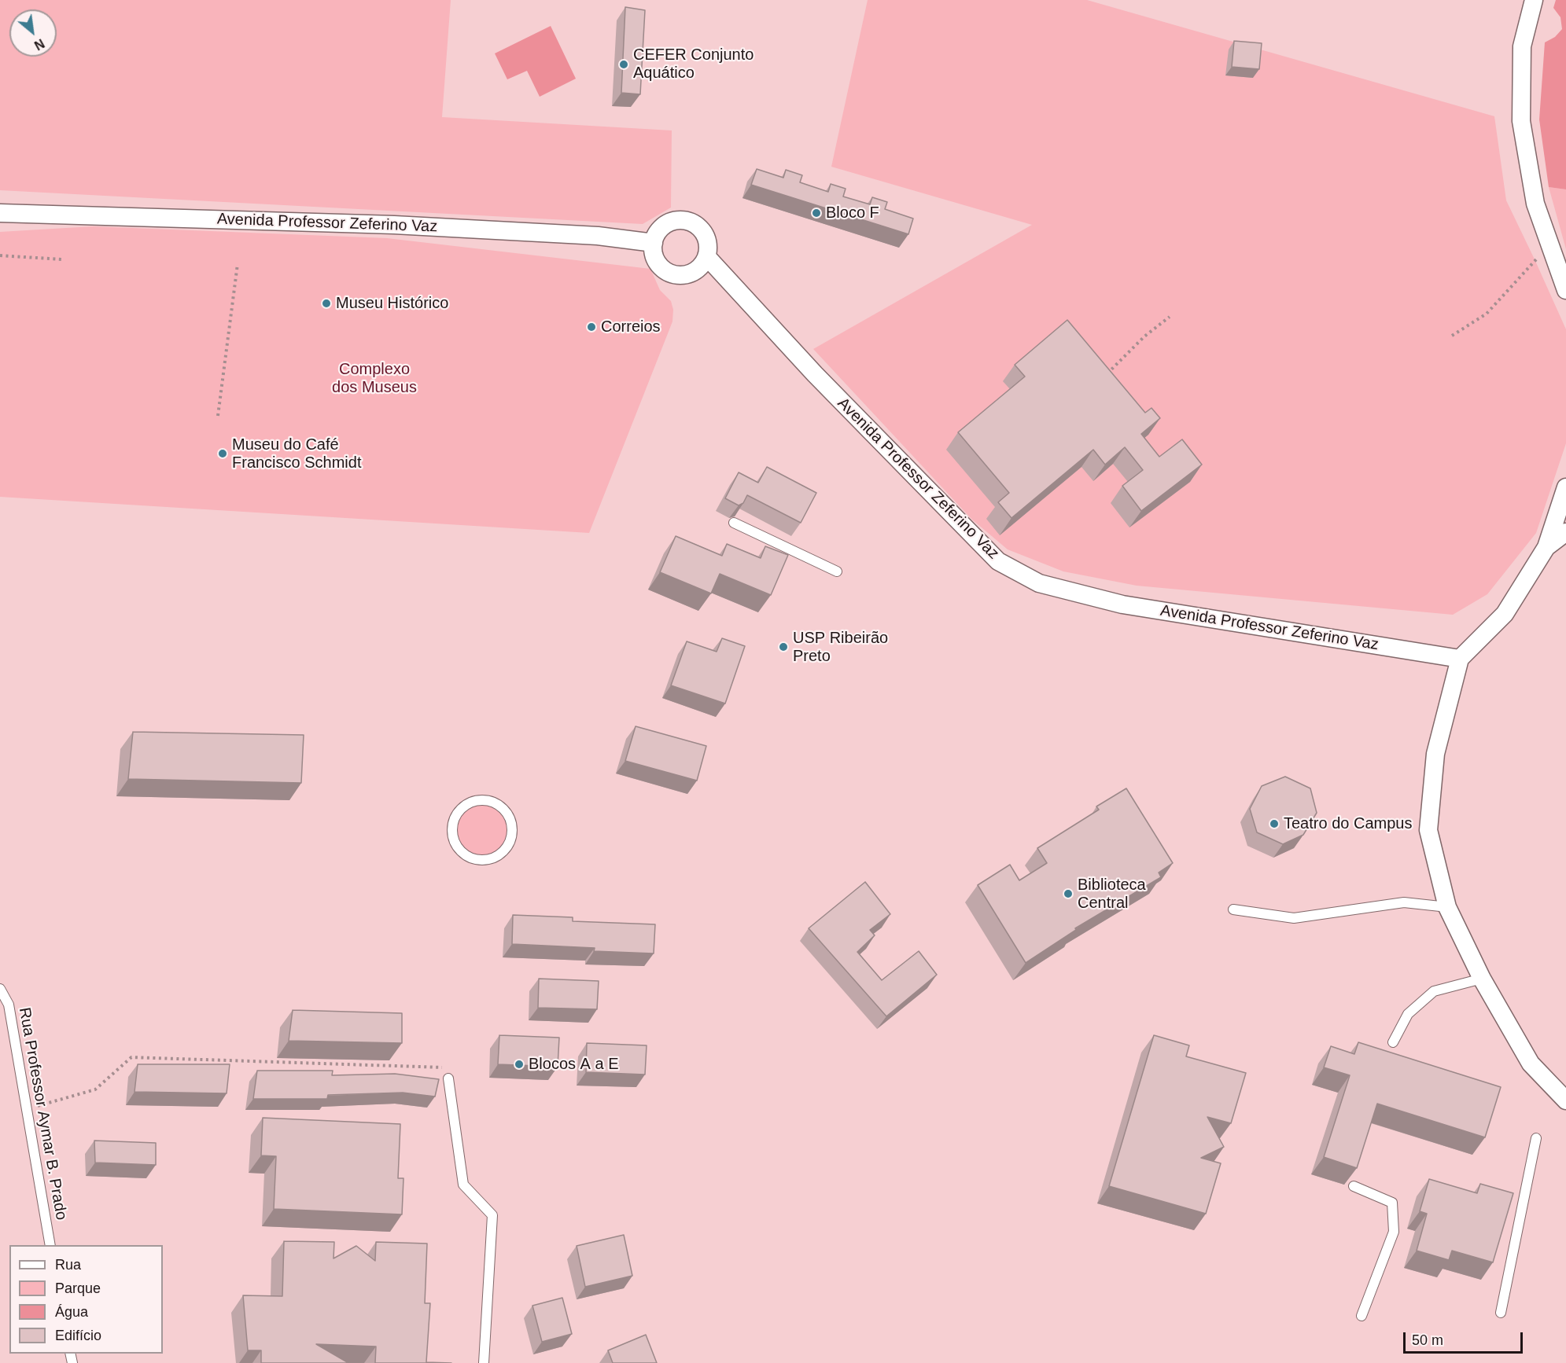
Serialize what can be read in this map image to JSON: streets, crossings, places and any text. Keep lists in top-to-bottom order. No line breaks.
{"streets":{"street":["Avenida Professor Zeferino Vaz"],"lane":["Rua Professor Aymar B. Prado"]},"parks":["Complexo dos Museus"],"places":["CEFER Conjunto Aquático","Bloco F","Museu Histórico","Correios","Museu do Café Francisco Schmidt","USP Ribeirão Preto","Teatro do Campus","Biblioteca Central","Blocos A a E"],"legend":["Rua","Parque","Água","Edifício"],"scale_bar":"50 m","north":"bottom right"}
